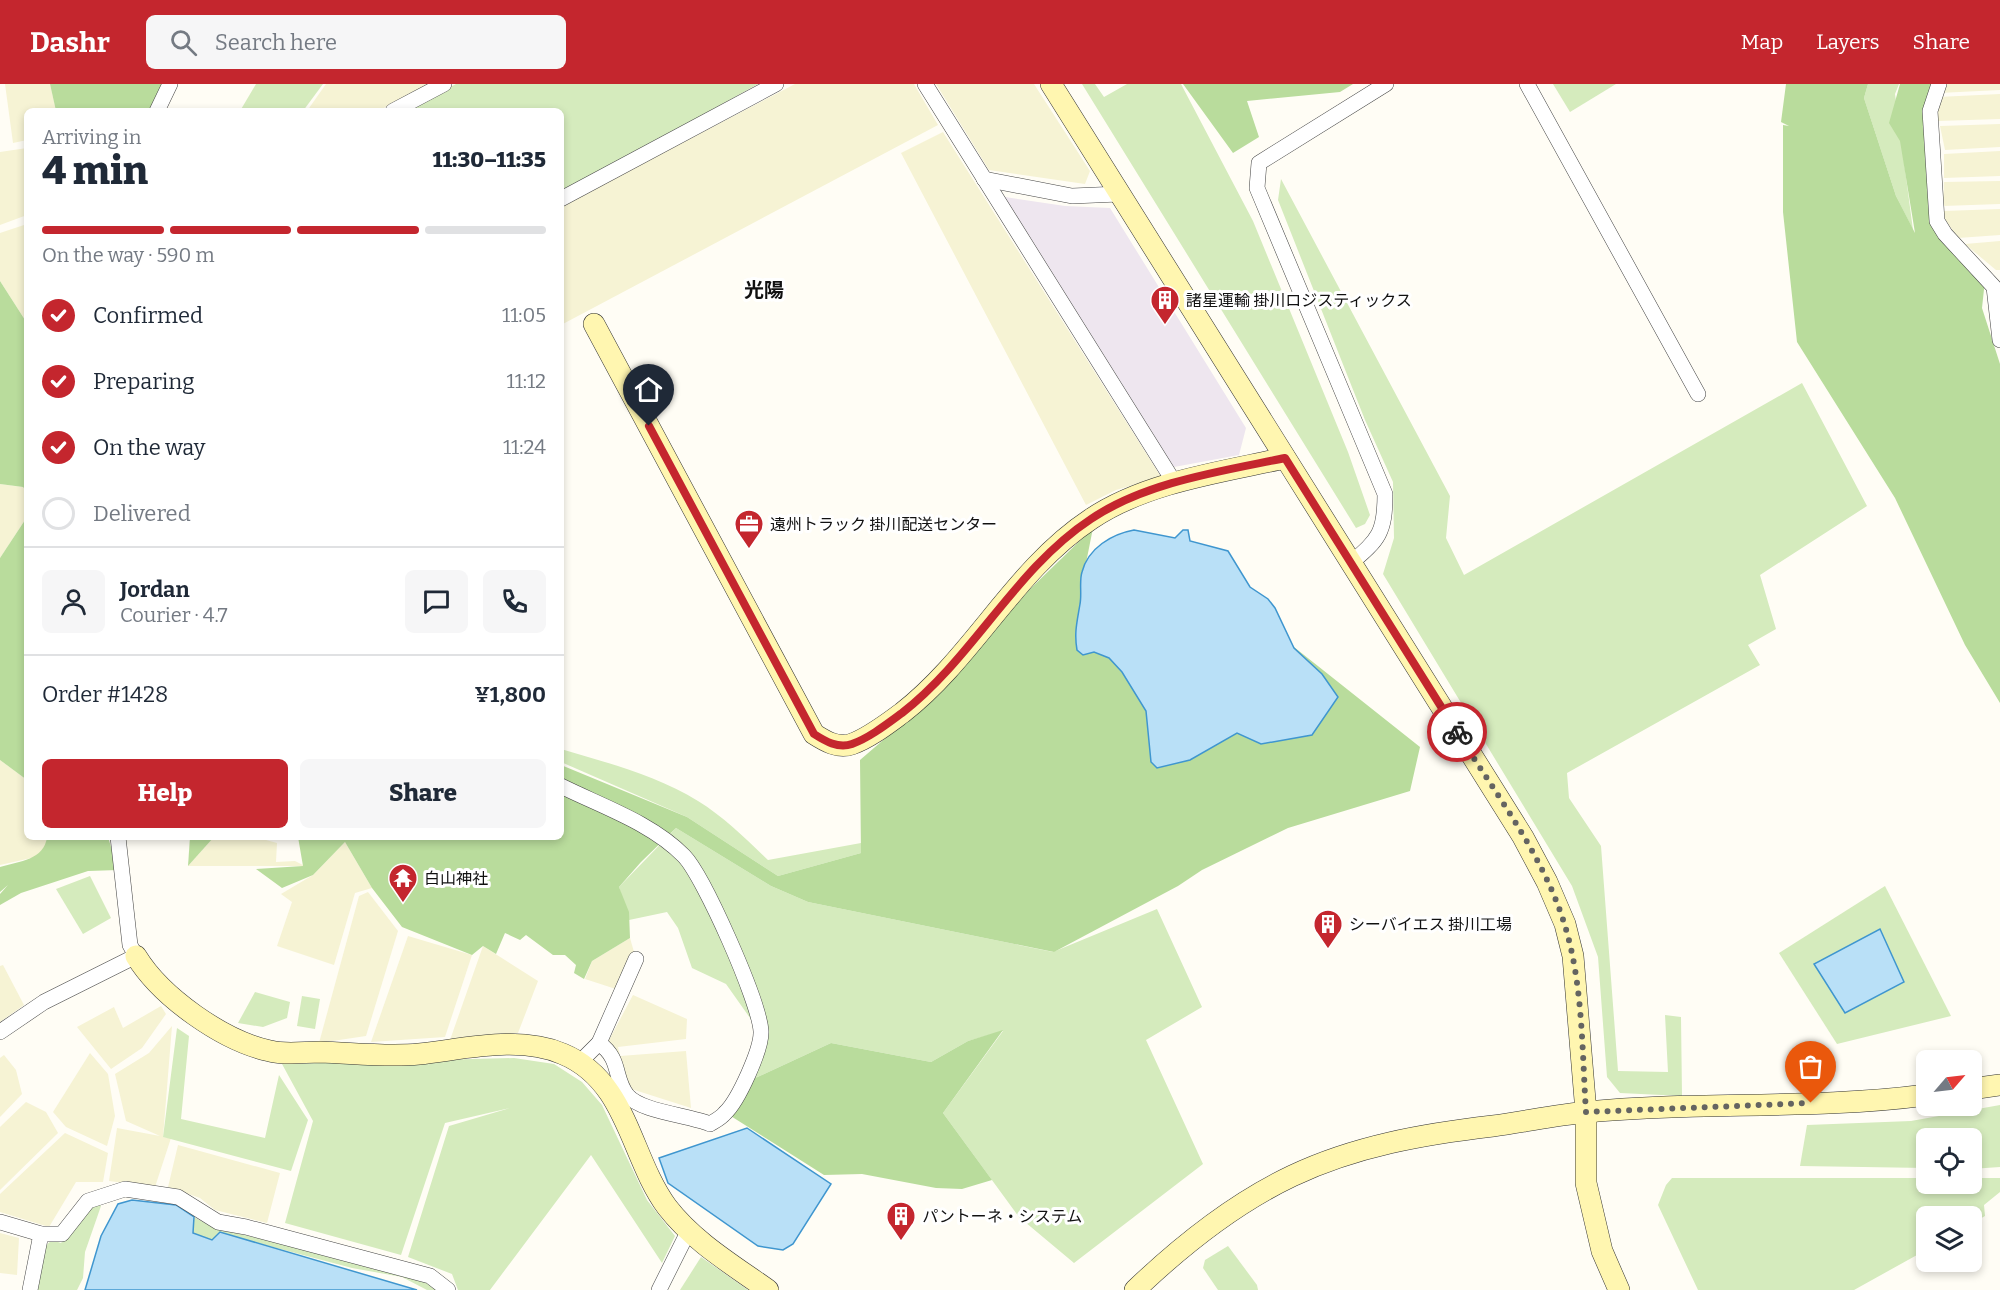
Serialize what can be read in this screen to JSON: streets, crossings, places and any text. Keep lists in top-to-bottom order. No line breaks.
{"districts":["光陽"],"places":{"building":["諸星運輸 掛川ロジスティックス","シーバイエス 掛川工場","パントーネ・システム"],"office":["遠州トラック 掛川配送センター"],"temple":["白山神社"]},"north":"top right","page":{"header":"Dashr","search":"Search here","nav":["Map","Layers","Share"],"heading":["4 min","Arriving in","11:30–11:35"],"panel":["Jordan","Courier · 4.7","Order #1428","¥1,800"],"bar":"On the way · 590 m","list":[["Confirmed","11:05"],["Preparing","11:12"],["On the way","11:24"],"Delivered"],"buttons":["Help","Share"]}}
